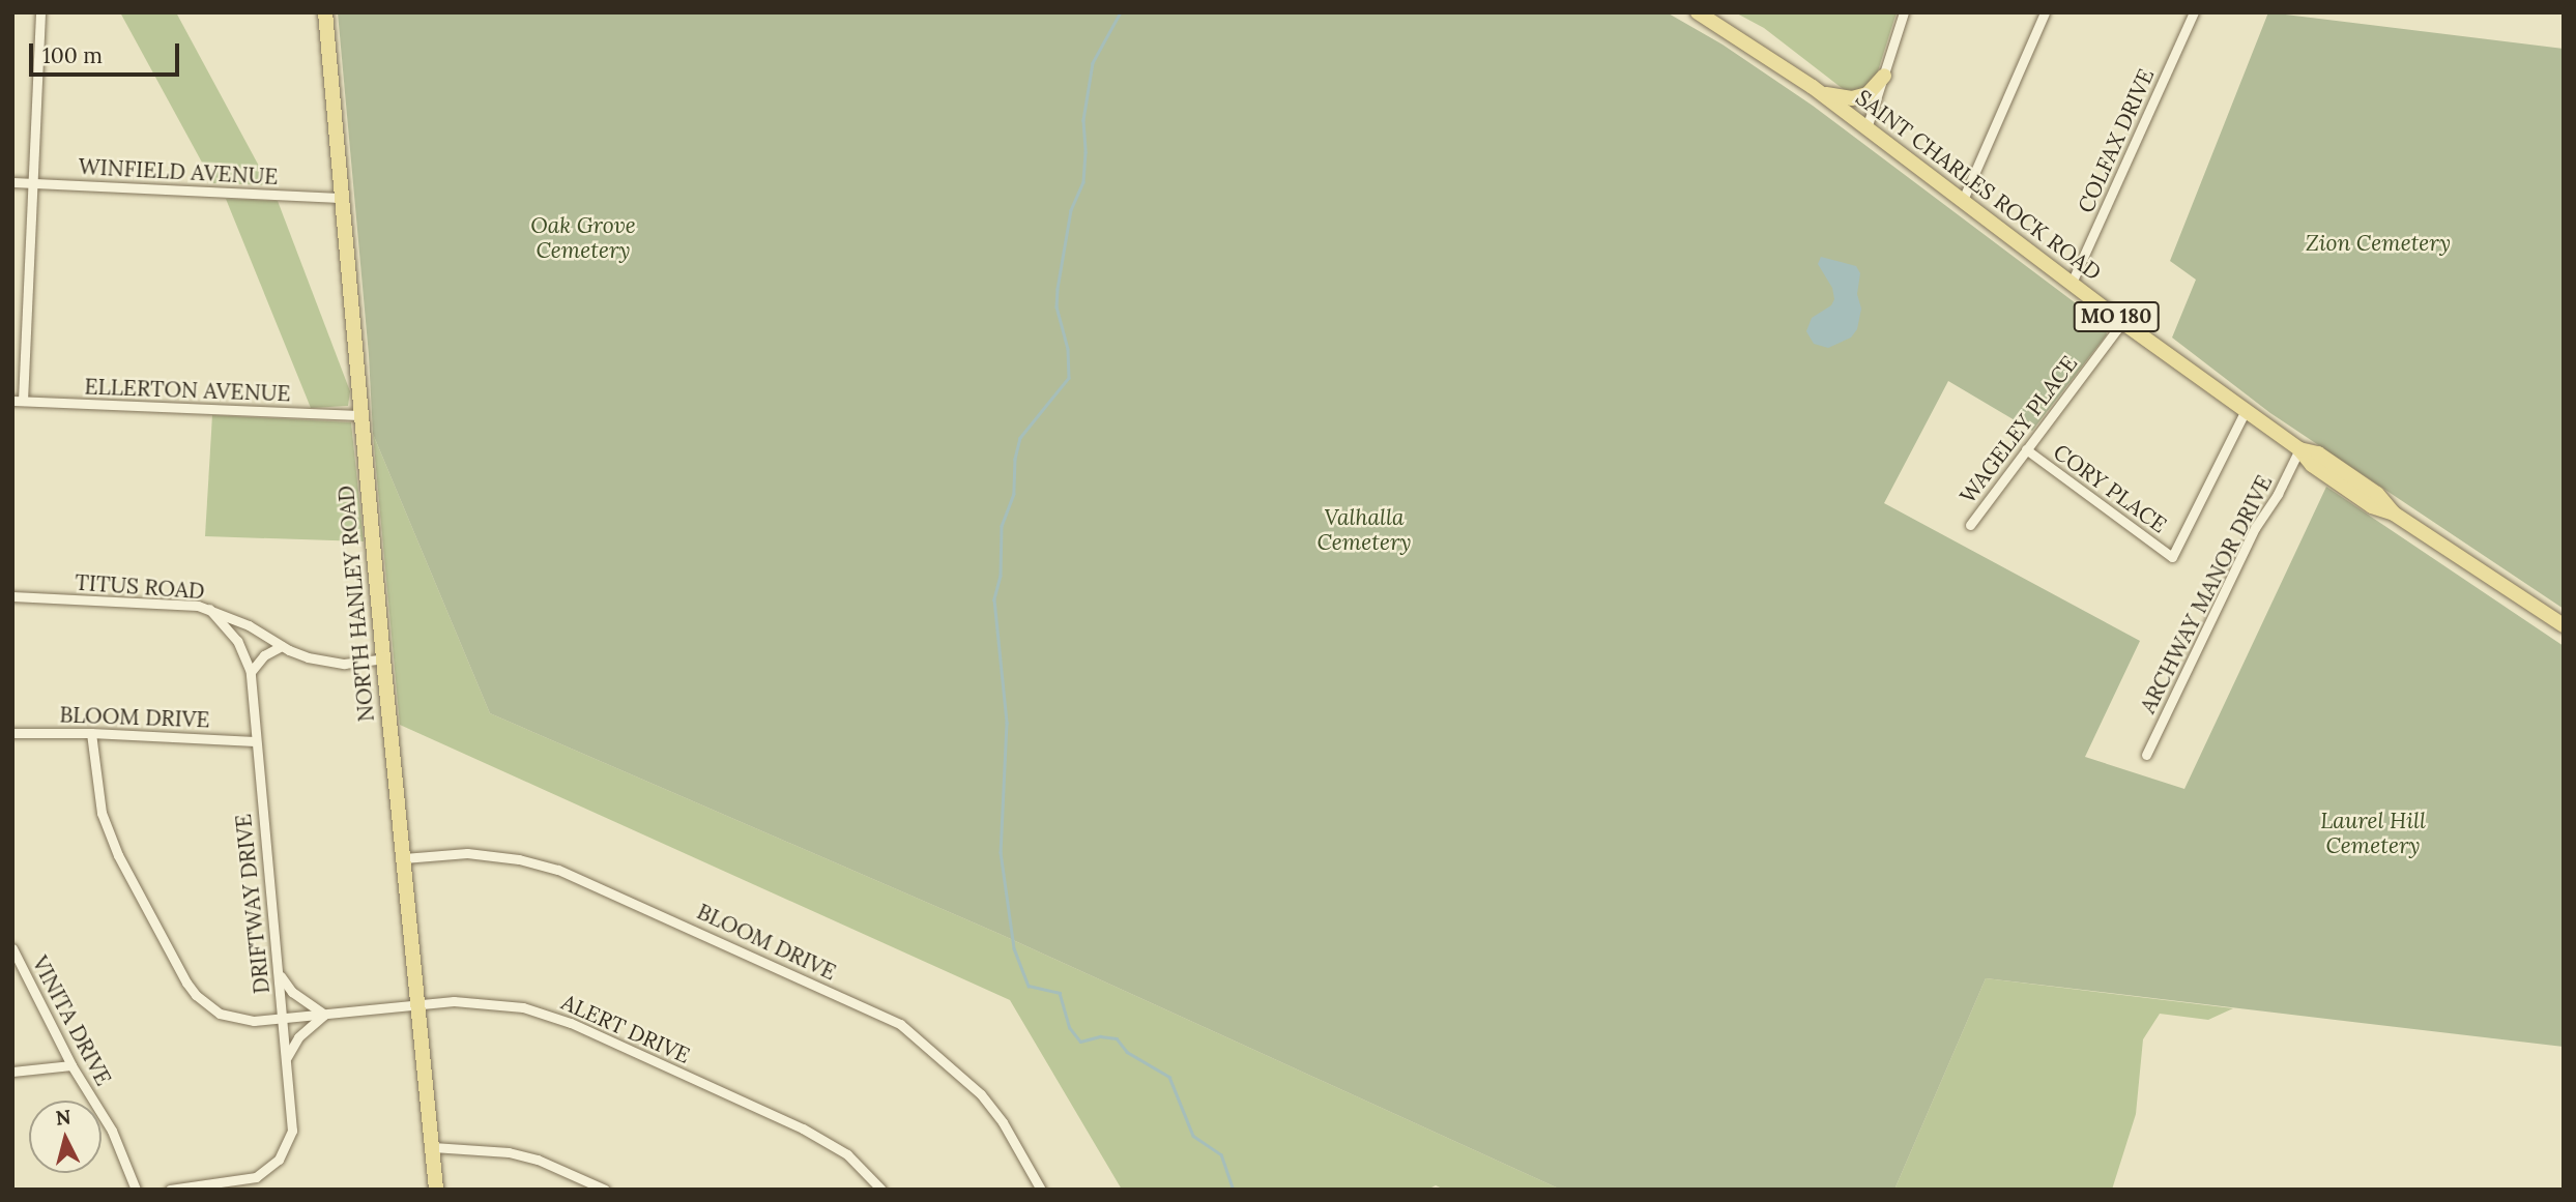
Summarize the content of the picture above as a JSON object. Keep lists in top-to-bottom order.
{
  "streets": {
    "main road": ["SAINT CHARLES ROCK ROAD", "MO 180", "NORTH HANLEY ROAD"],
    "street": [
      "COLFAX DRIVE",
      "WINFIELD AVENUE",
      "ELLERTON AVENUE",
      "WAGELEY PLACE",
      "CORY PLACE",
      "TITUS ROAD",
      "ARCHWAY MANOR DRIVE",
      "BLOOM DRIVE",
      "DRIFTWAY DRIVE",
      "VINITA DRIVE",
      "ALERT DRIVE"
    ]
  },
  "crossings": [
    ["COLFAX DRIVE", "SAINT CHARLES ROCK ROAD"],
    ["WINFIELD AVENUE", "NORTH HANLEY ROAD"],
    ["SAINT CHARLES ROCK ROAD", "WAGELEY PLACE"],
    ["SAINT CHARLES ROCK ROAD", "CORY PLACE"],
    ["SAINT CHARLES ROCK ROAD", "ARCHWAY MANOR DRIVE"],
    ["ELLERTON AVENUE", "NORTH HANLEY ROAD"],
    ["WAGELEY PLACE", "CORY PLACE"],
    ["TITUS ROAD", "NORTH HANLEY ROAD"],
    ["TITUS ROAD", "DRIFTWAY DRIVE"],
    ["NORTH HANLEY ROAD", "BLOOM DRIVE"],
    ["NORTH HANLEY ROAD", "ALERT DRIVE"],
    ["BLOOM DRIVE", "DRIFTWAY DRIVE"],
    ["BLOOM DRIVE", "ALERT DRIVE"],
    ["DRIFTWAY DRIVE", "ALERT DRIVE"]
  ],
  "parks": [
    "Oak Grove Cemetery",
    "Zion Cemetery",
    "Valhalla Cemetery",
    "Laurel Hill Cemetery"
  ],
  "scale_bar": "100 m",
  "north": "top"
}
